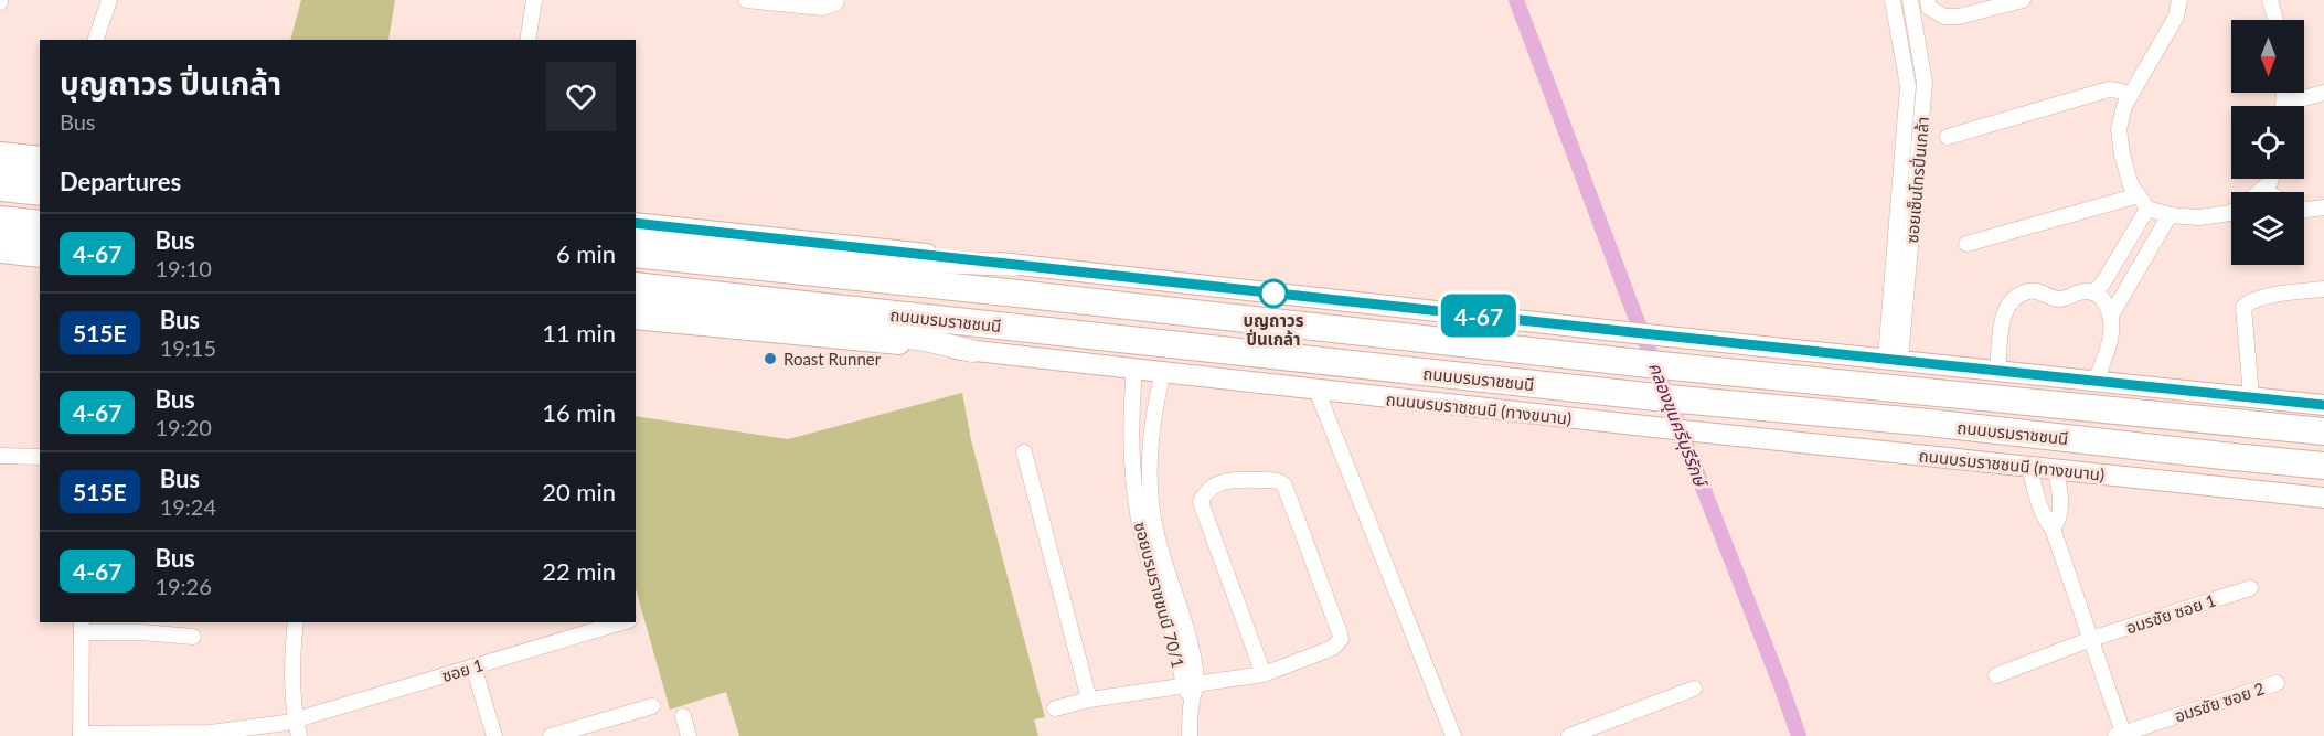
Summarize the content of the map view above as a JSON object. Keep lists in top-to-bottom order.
{
  "streets": {
    "highway": ["ถนนบรมราชชนนี"],
    "main road": ["ถนนบรมราชชนนี (ทางขนาน)"],
    "street": [
      "ซอยเซ็นโทรปิ่นเกล้า",
      "ซอยบรมราชชนนี 70/1",
      "อมรชัย ซอย 1",
      "ซอย 1",
      "อมรชัย ซอย 2"
    ]
  },
  "crossings": [
    ["ถนนบรมราชชนนี (ทางขนาน)", "ซอยบรมราชชนนี 70/1"]
  ],
  "water": ["คลองขุนศรีบุรีรักษ์"],
  "places": ["บุญถาวร ปิ่นเกล้า", "Roast Runner"],
  "lines": ["bus line 4-67"],
  "north": "bottom",
  "page": {
    "on_map": "4-67",
    "heading": [
      ["บุญถาวร ปิ่นเกล้า", "Bus"],
      "Departures"
    ],
    "list": [
      {
        "mark": "4-67",
        "name": "Bus",
        "note": "19:10",
        "value": "6 min"
      },
      {
        "mark": "515E",
        "name": "Bus",
        "note": "19:15",
        "value": "11 min"
      },
      {
        "mark": "4-67",
        "name": "Bus",
        "note": "19:20",
        "value": "16 min"
      },
      {
        "mark": "515E",
        "name": "Bus",
        "note": "19:24",
        "value": "20 min"
      },
      {
        "mark": "4-67",
        "name": "Bus",
        "note": "19:26",
        "value": "22 min"
      }
    ]
  }
}
